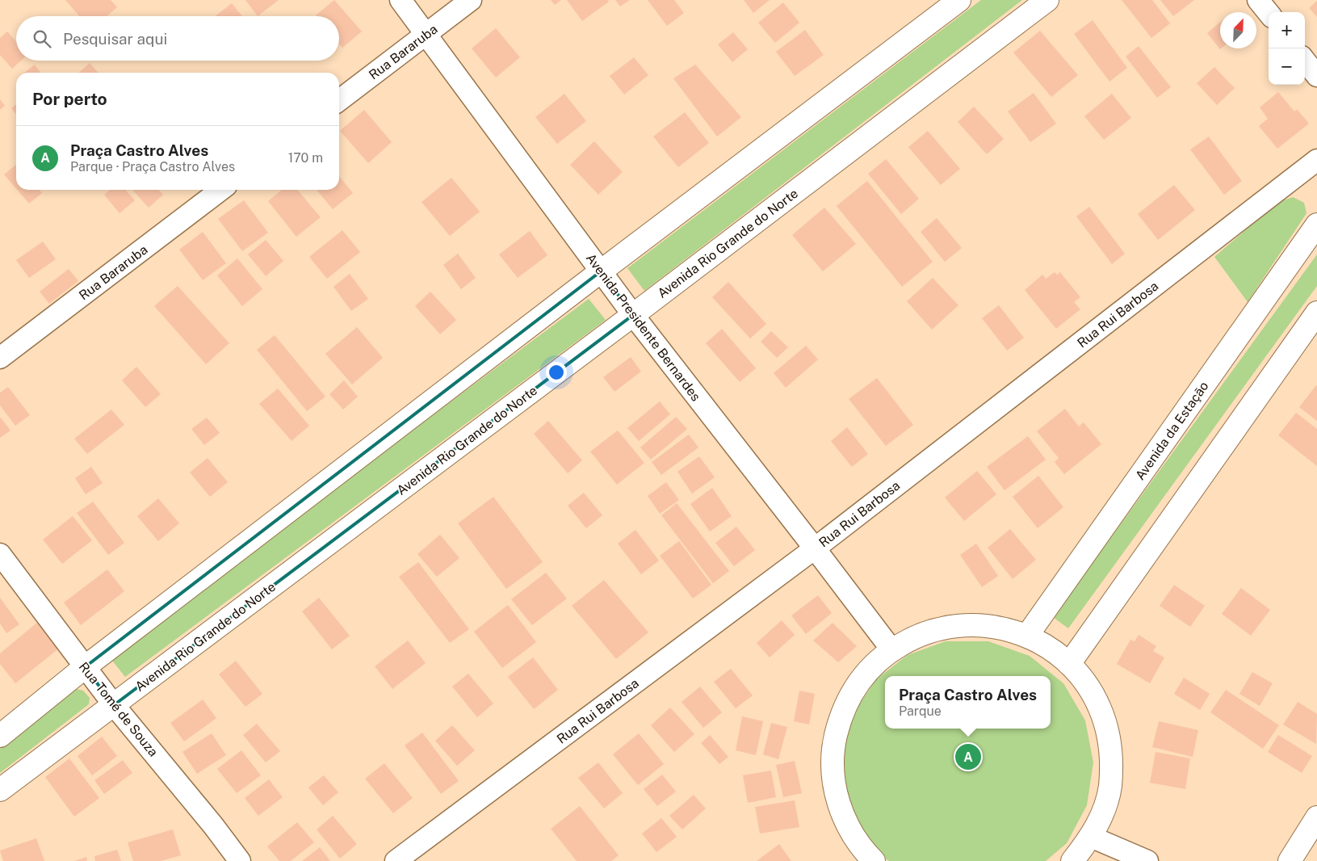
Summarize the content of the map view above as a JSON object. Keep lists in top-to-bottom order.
{
  "streets": {
    "street": [
      "Rua Bararuba",
      "Avenida Rio Grande do Norte",
      "Rua Rui Barbosa",
      "Avenida Presidente Bernardes",
      "Avenida da Estação",
      "Rua Tomé de Souza"
    ]
  },
  "crossings": [
    ["Rua Bararuba", "Avenida Presidente Bernardes"],
    ["Avenida Rio Grande do Norte", "Avenida Presidente Bernardes"],
    ["Avenida Rio Grande do Norte", "Rua Tomé de Souza"],
    ["Rua Rui Barbosa", "Avenida Presidente Bernardes"]
  ],
  "north": "top right",
  "page": {
    "map_buttons": ["+", "−"],
    "search": "Pesquisar aqui",
    "heading": "Por perto",
    "list": [
      {
        "mark": "A",
        "name": "Praça Castro Alves",
        "note": "Parque · Praça Castro Alves",
        "value": "170 m"
      }
    ],
    "popup": ["Praça Castro Alves", "Parque"],
    "pins": "A"
  }
}
